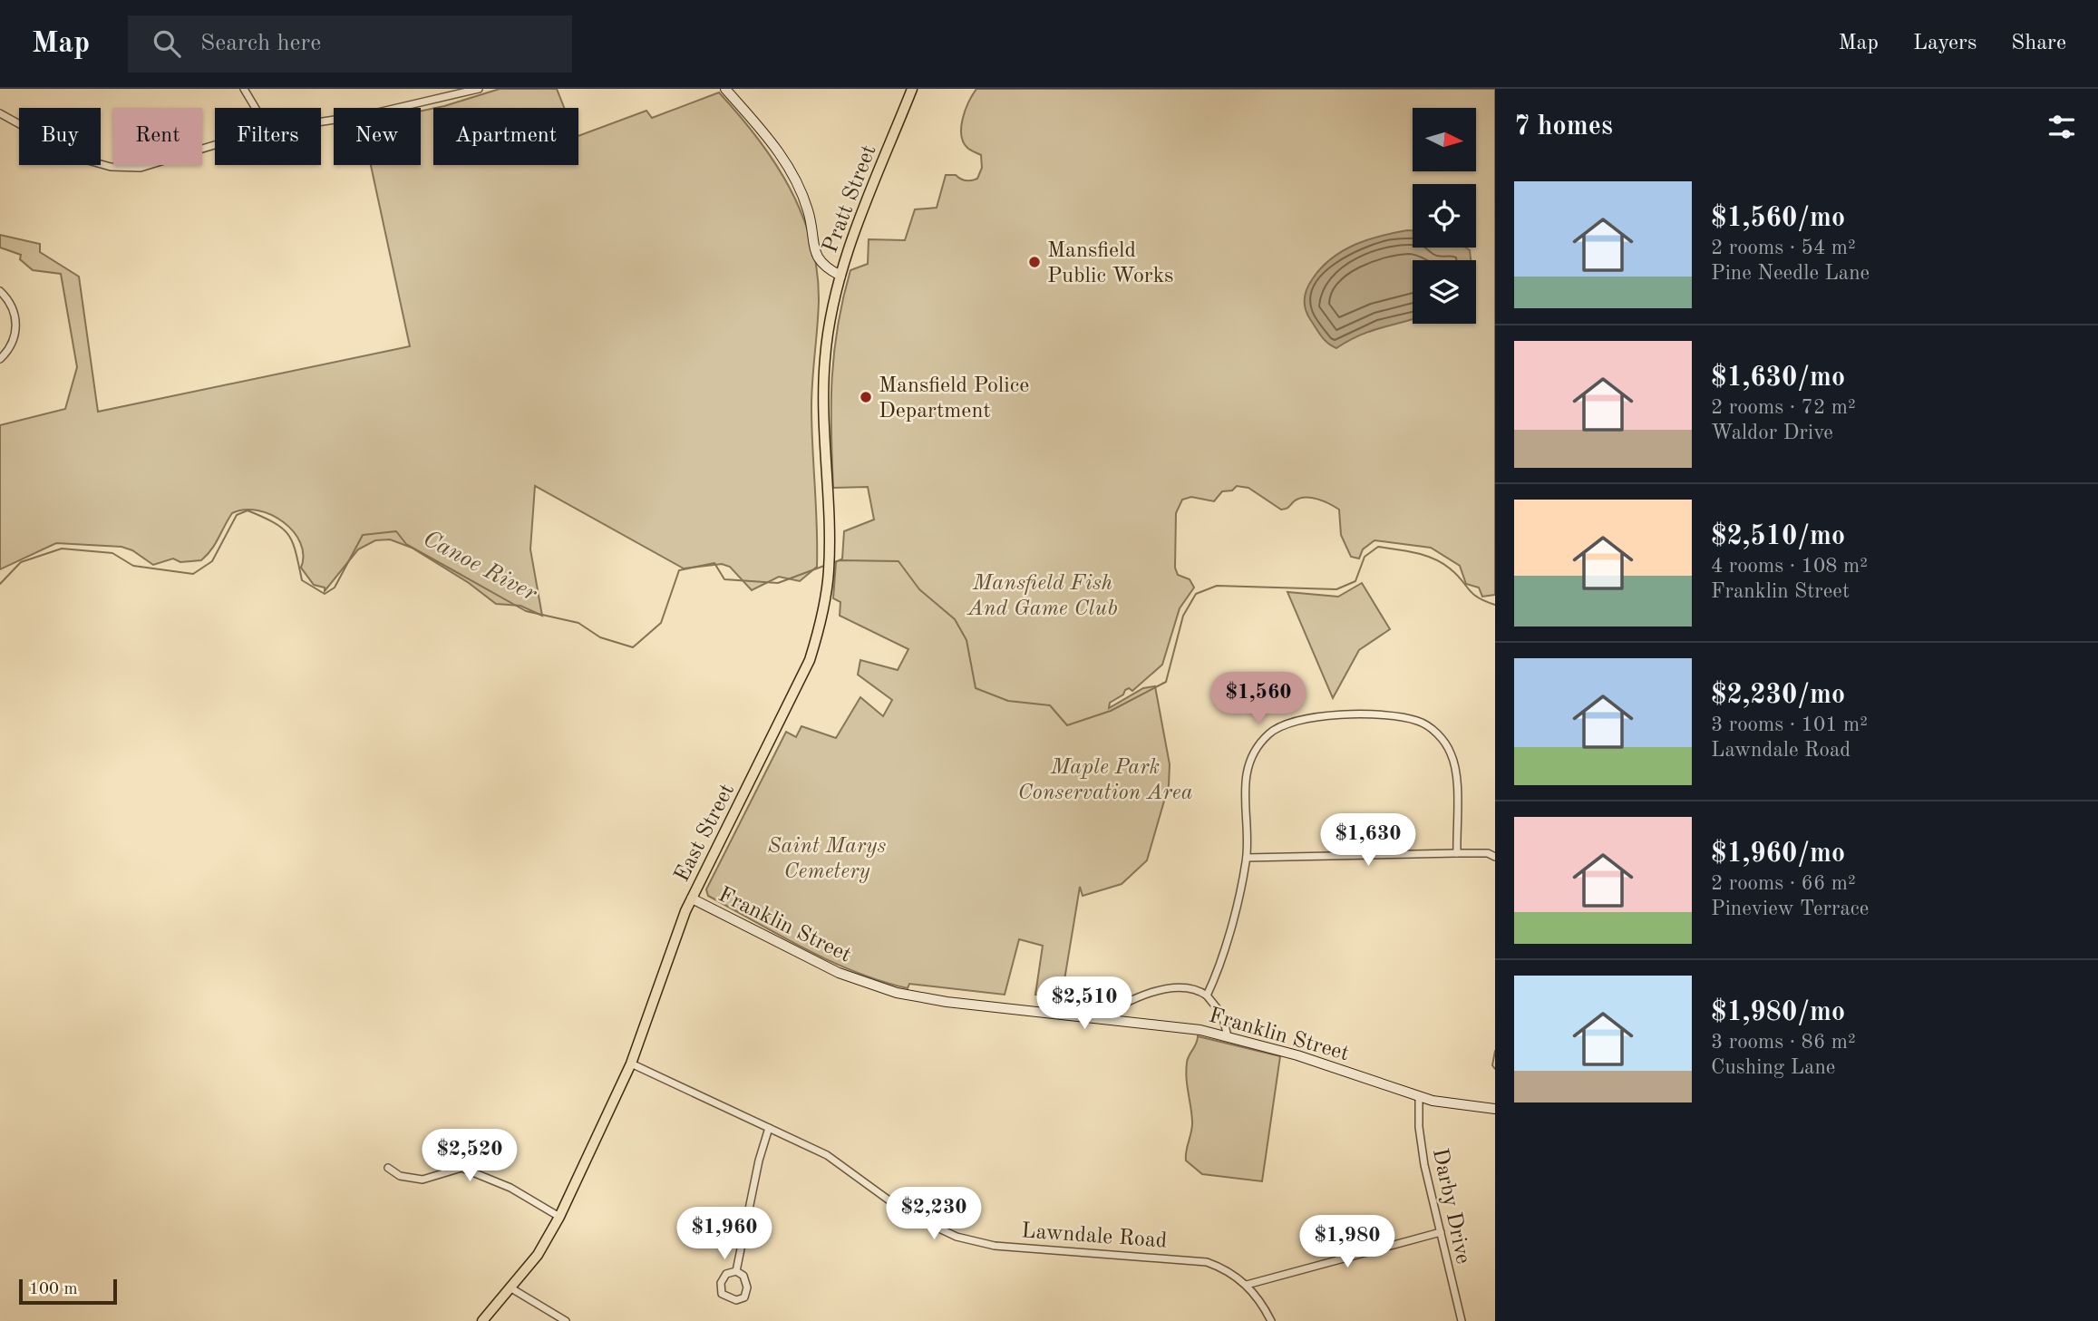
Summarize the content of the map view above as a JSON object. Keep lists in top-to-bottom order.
{
  "streets": {
    "main road": ["Pratt Street", "East Street"],
    "street": ["Franklin Street", "Darby Drive", "Lawndale Road"]
  },
  "crossings": [
    ["Pratt Street", "East Street"],
    ["East Street", "Franklin Street"],
    ["East Street", "Lawndale Road"],
    ["Franklin Street", "Darby Drive"]
  ],
  "water": ["Canoe River"],
  "parks": ["Mansfield Fish And Game Club", "Maple Park Conservation Area", "Saint Marys Cemetery"],
  "places": ["Mansfield Public Works", "Mansfield Police Department"],
  "scale_bar": "100 m",
  "north": "right",
  "page": {
    "header": "Map",
    "search": "Search here",
    "nav": ["Map", "Layers", "Share"],
    "heading": "7 homes",
    "chip": [
      "Buy",
      "Rent",
      "Filters",
      "New",
      "Apartment"
    ],
    "list": [
      {
        "name": "$1,560/mo",
        "note": "2 rooms · 54 m² · Pine Needle Lane"
      },
      {
        "name": "$1,630/mo",
        "note": "2 rooms · 72 m² · Waldor Drive"
      },
      {
        "name": "$2,510/mo",
        "note": "4 rooms · 108 m² · Franklin Street"
      },
      {
        "name": "$2,230/mo",
        "note": "3 rooms · 101 m² · Lawndale Road"
      },
      {
        "name": "$1,960/mo",
        "note": "2 rooms · 66 m² · Pineview Terrace"
      },
      {
        "name": "$1,980/mo",
        "note": "3 rooms · 86 m² · Cushing Lane"
      }
    ],
    "price": [
      "$1,560",
      "$1,630",
      "$2,510",
      "$2,520",
      "$2,230",
      "$1,960",
      "$1,980"
    ],
    "scale": "100 m"
  }
}
